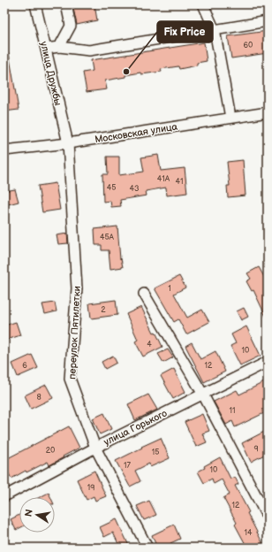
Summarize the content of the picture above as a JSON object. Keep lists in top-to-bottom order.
{
  "streets": {
    "street": [
      "улица Дружбы",
      "Московская улица",
      "переулок Пятилетки",
      "улица Горького"
    ]
  },
  "crossings": [
    ["улица Дружбы", "Московская улица"],
    ["улица Дружбы", "переулок Пятилетки"],
    ["Московская улица", "переулок Пятилетки"],
    ["переулок Пятилетки", "улица Горького"]
  ],
  "places": ["Fix Price"],
  "house_numbers": [
    "60",
    "41А",
    "41",
    "45",
    "43",
    "45А",
    "1",
    "2",
    "4",
    "10",
    "6",
    "12",
    "8",
    "11",
    "9",
    "20",
    "15",
    "17",
    "10",
    "19",
    "12",
    "14"
  ],
  "north": "left"
}
